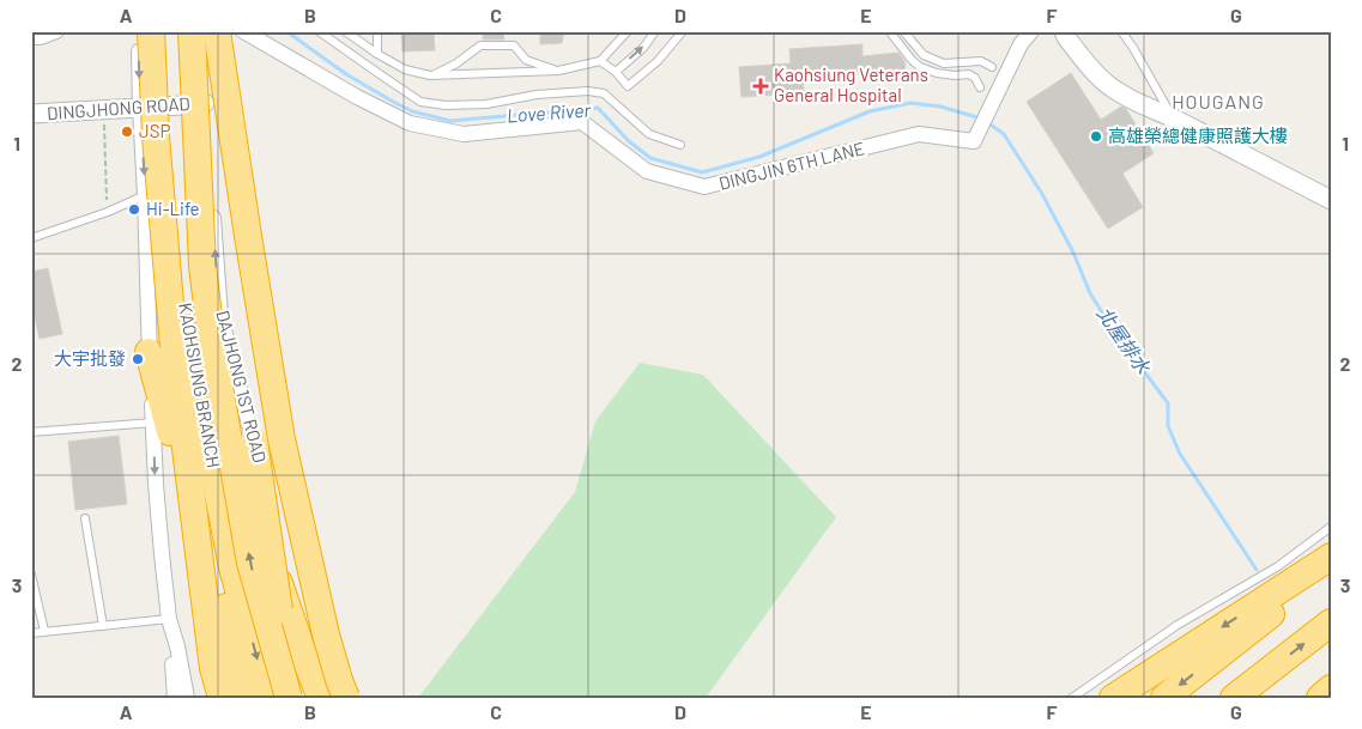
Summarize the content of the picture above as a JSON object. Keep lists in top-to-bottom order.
{
  "streets": {
    "highway": ["KAOHSIUNG BRANCH"],
    "street": ["DINGJHONG ROAD", "DINGJIN 6TH LANE", "DAJHONG 1ST ROAD"]
  },
  "crossings": [
    ["DINGJHONG ROAD", "DAJHONG 1ST ROAD"],
    ["KAOHSIUNG BRANCH", "DAJHONG 1ST ROAD"]
  ],
  "districts": ["HOUGANG"],
  "water": ["Love River", "北屋排水"],
  "places": {
    "health": ["Kaohsiung Veterans General Hospital"],
    "other": [
      "JSP",
      "高雄榮總健康照護大樓",
      "Hi-Life",
      "大宇批發"
    ]
  },
  "grid": {
    "columns": [
      "A",
      "B",
      "C",
      "D",
      "E",
      "F",
      "G"
    ],
    "rows": ["1", "2", "3"]
  }
}
